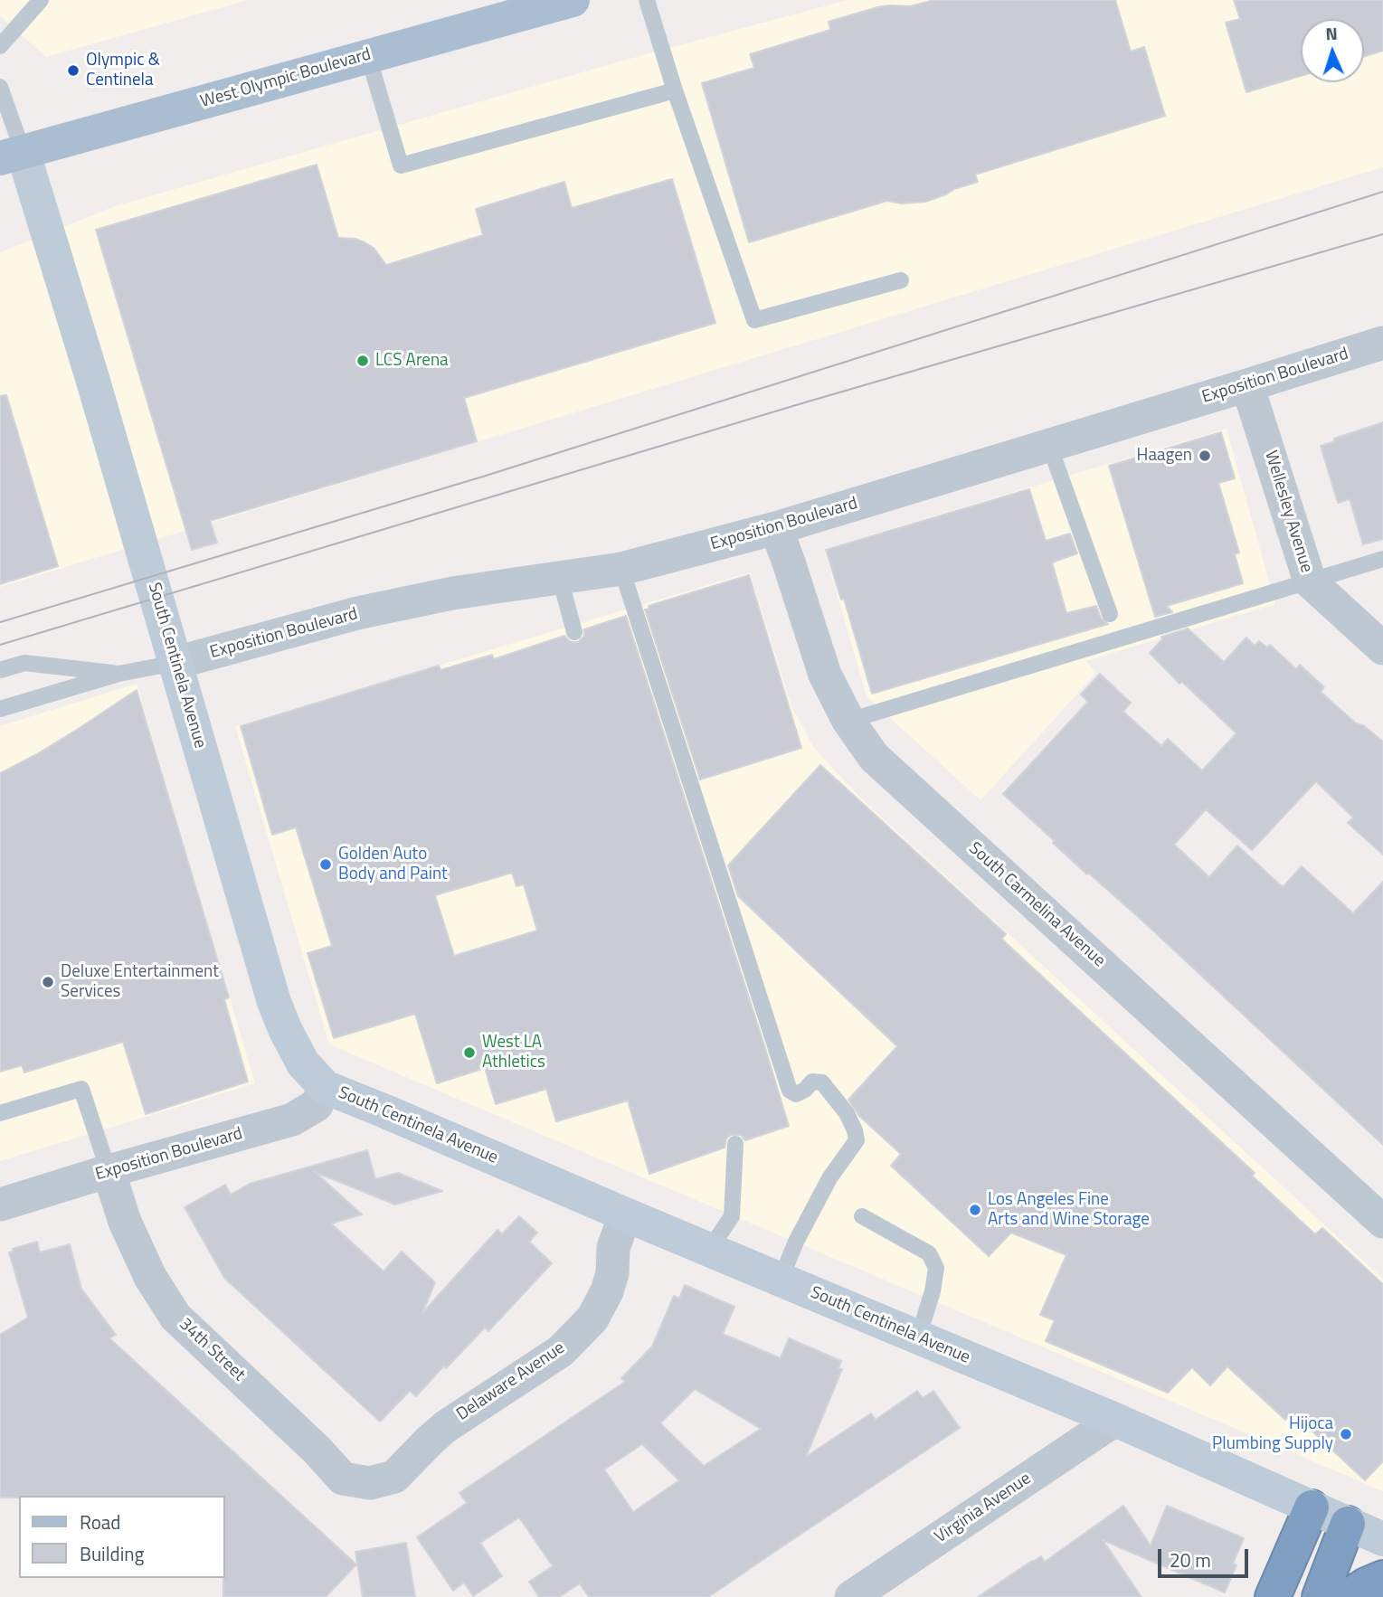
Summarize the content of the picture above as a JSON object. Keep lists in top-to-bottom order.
{
  "streets": {
    "main road": ["West Olympic Boulevard"],
    "street": [
      "Exposition Boulevard",
      "Wellesley Avenue",
      "South Centinela Avenue",
      "South Carmelina Avenue",
      "34th Street",
      "Delaware Avenue",
      "Virginia Avenue"
    ]
  },
  "crossings": [
    ["West Olympic Boulevard", "South Centinela Avenue"],
    ["Exposition Boulevard", "Wellesley Avenue"],
    ["Exposition Boulevard", "South Centinela Avenue"],
    ["Exposition Boulevard", "South Carmelina Avenue"],
    ["Exposition Boulevard", "34th Street"],
    ["South Centinela Avenue", "Delaware Avenue"],
    ["South Centinela Avenue", "Virginia Avenue"],
    ["34th Street", "Delaware Avenue"]
  ],
  "places": [
    "Olympic & Centinela",
    "LCS Arena",
    "Haagen",
    "Golden Auto Body and Paint",
    "Deluxe Entertainment Services",
    "West LA Athletics",
    "Los Angeles Fine Arts and Wine Storage",
    "Hijoca Plumbing Supply"
  ],
  "legend": ["Road", "Building"],
  "scale_bar": "20 m",
  "north": "top"
}
